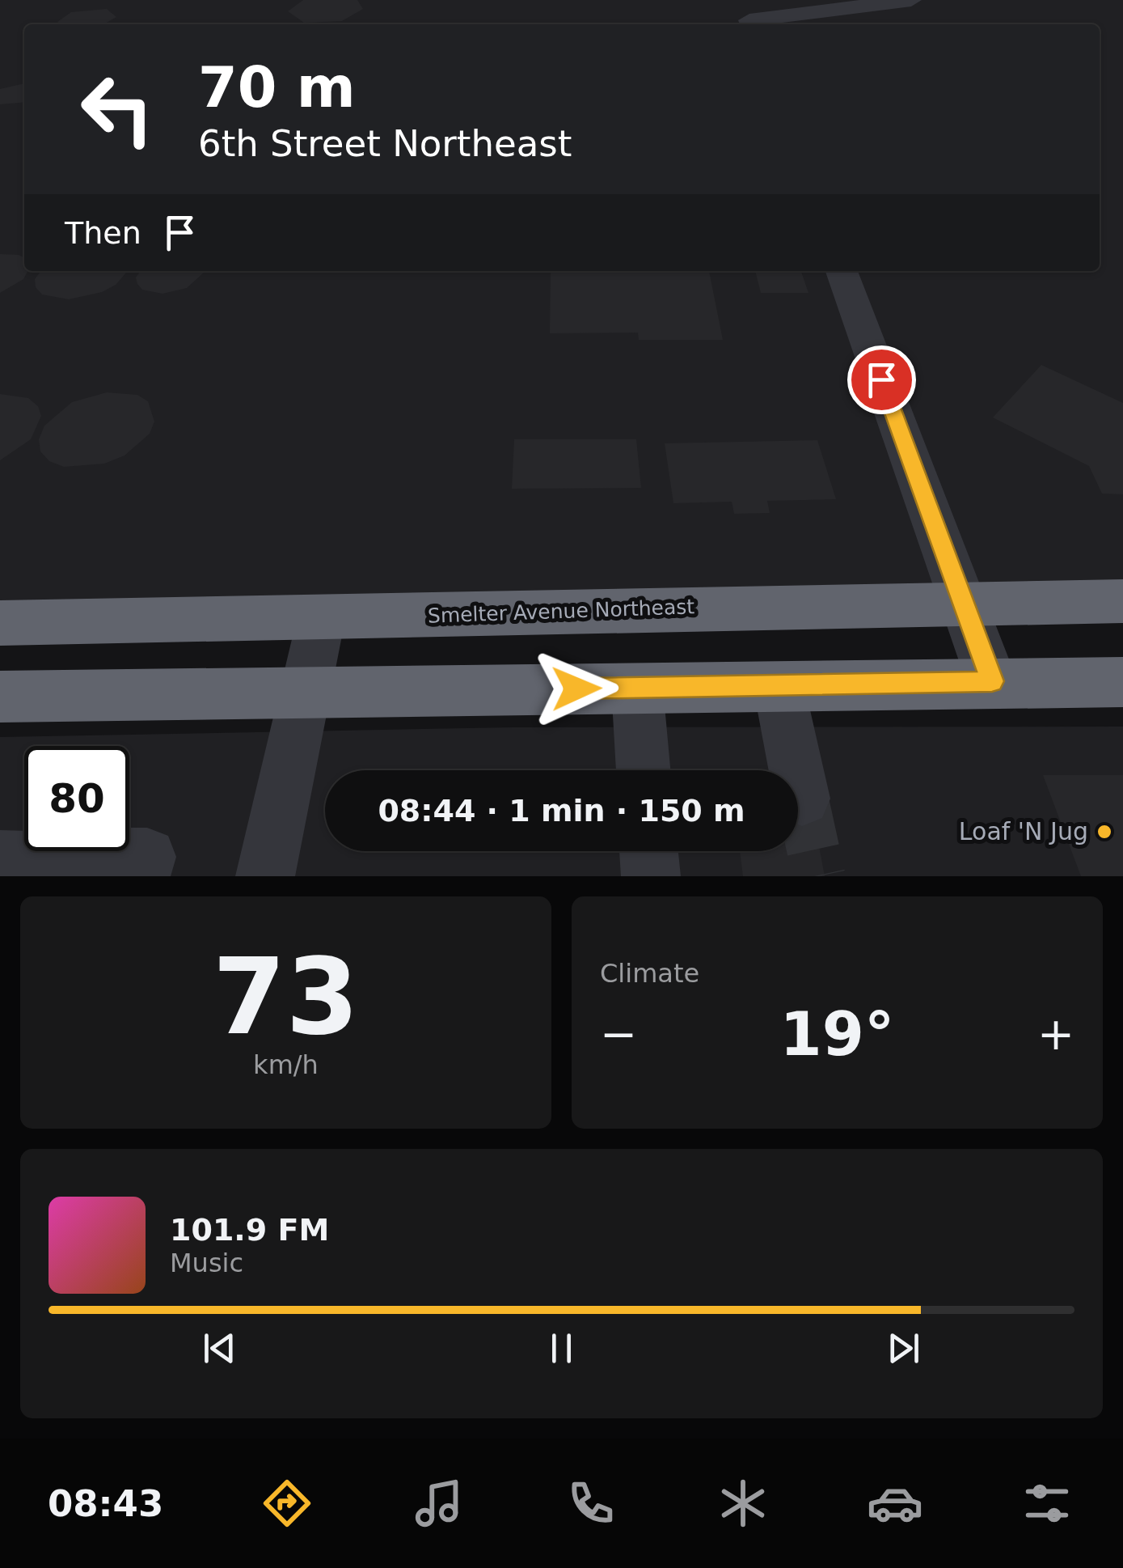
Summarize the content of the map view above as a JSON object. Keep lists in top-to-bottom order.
{
  "streets": {
    "highway": ["Smelter Avenue Northeast"]
  },
  "places": ["Loaf 'N Jug"],
  "page": {
    "turn": ["70 m", "6th Street Northeast"],
    "then": "Then",
    "limit": "80",
    "trip": "08:44 · 1 min · 150 m",
    "tile": [
      ["73", "km/h"],
      "Climate"
    ],
    "heat": ["−", "19°", "+"],
    "song": ["101.9 FM", "Music"],
    "tabs": "08:43"
  }
}
